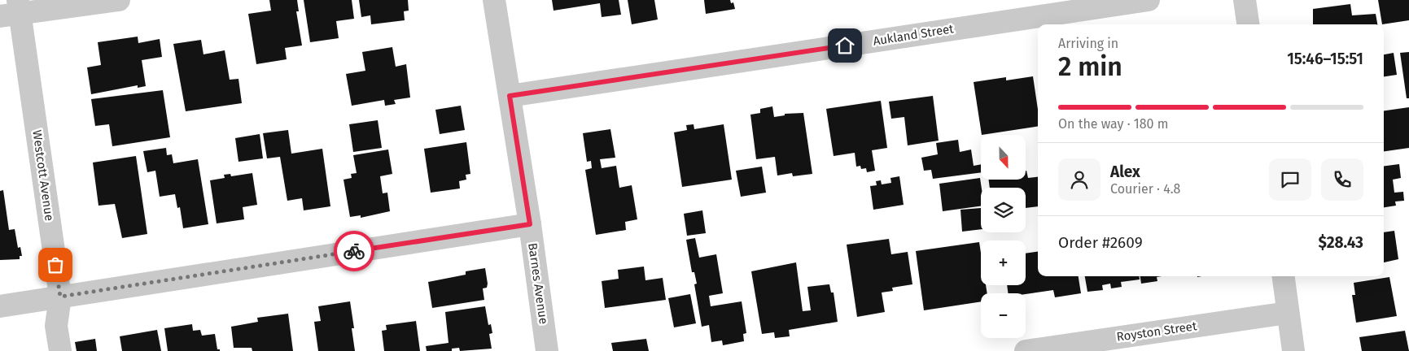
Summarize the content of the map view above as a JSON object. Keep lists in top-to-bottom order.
{
  "streets": {
    "street": [
      "Aukland Street",
      "Westcott Avenue",
      "Barnes Avenue",
      "Royston Street"
    ]
  },
  "crossings": [
    ["Aukland Street", "Barnes Avenue"]
  ],
  "north": "bottom",
  "page": {
    "heading": ["2 min", "Arriving in", "15:46–15:51"],
    "panel": [
      "Alex",
      "Courier · 4.8",
      "Order #2609",
      "$28.43"
    ],
    "bar": "On the way · 180 m",
    "map_buttons": ["+", "−"]
  }
}
